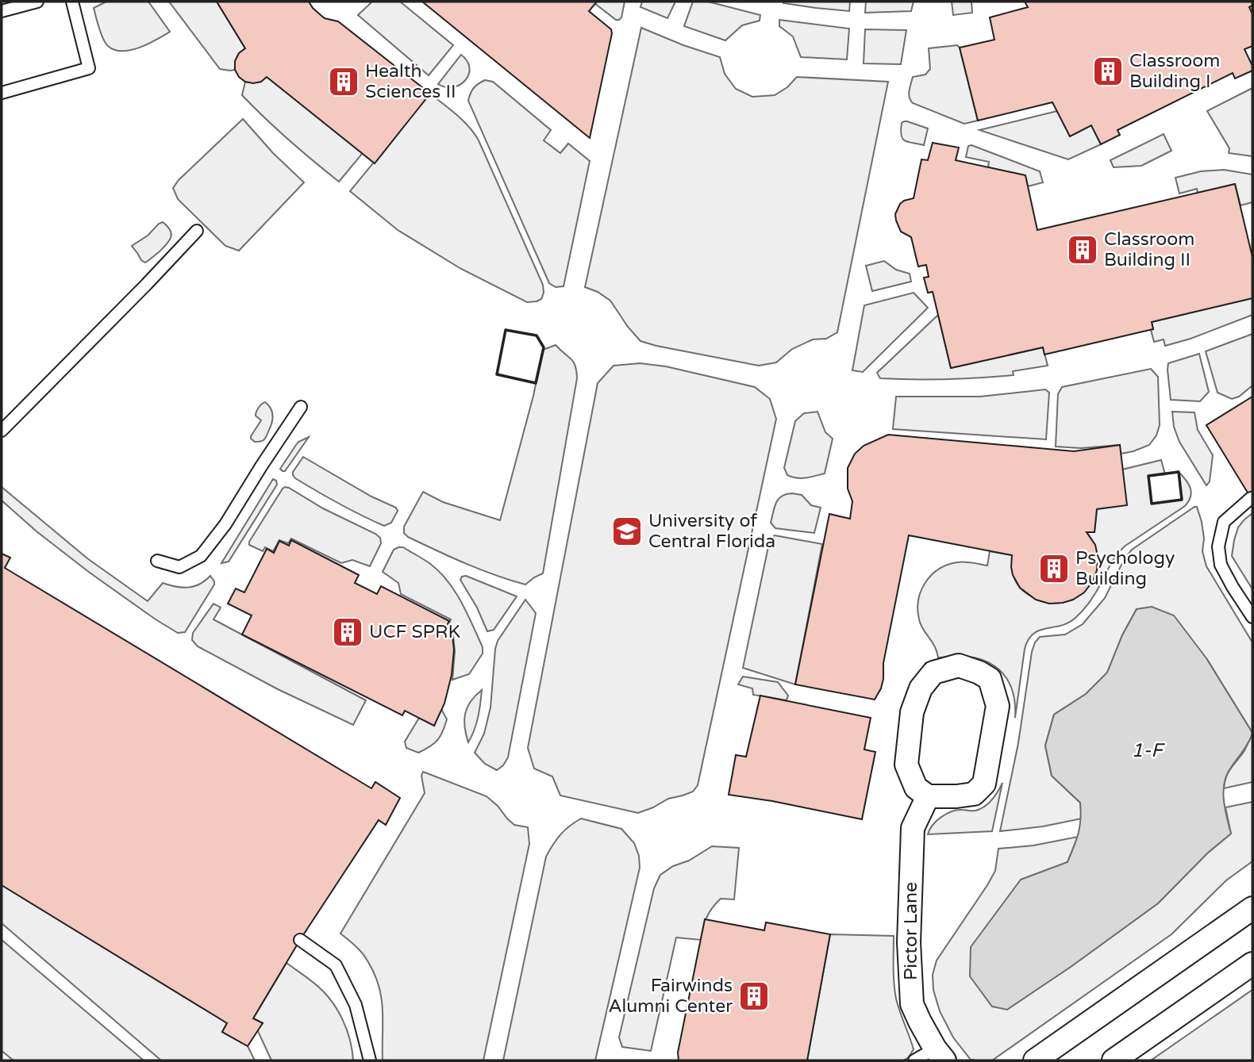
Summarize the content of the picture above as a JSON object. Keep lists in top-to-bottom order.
{
  "streets": {
    "street": ["Pictor Lane"]
  },
  "water": ["1-F"],
  "places": {
    "building": [
      "Classroom Building I",
      "Health Sciences II",
      "Classroom Building II",
      "Psychology Building",
      "UCF SPRK",
      "Fairwinds Alumni Center"
    ],
    "school or university": ["University of Central Florida"]
  }
}
